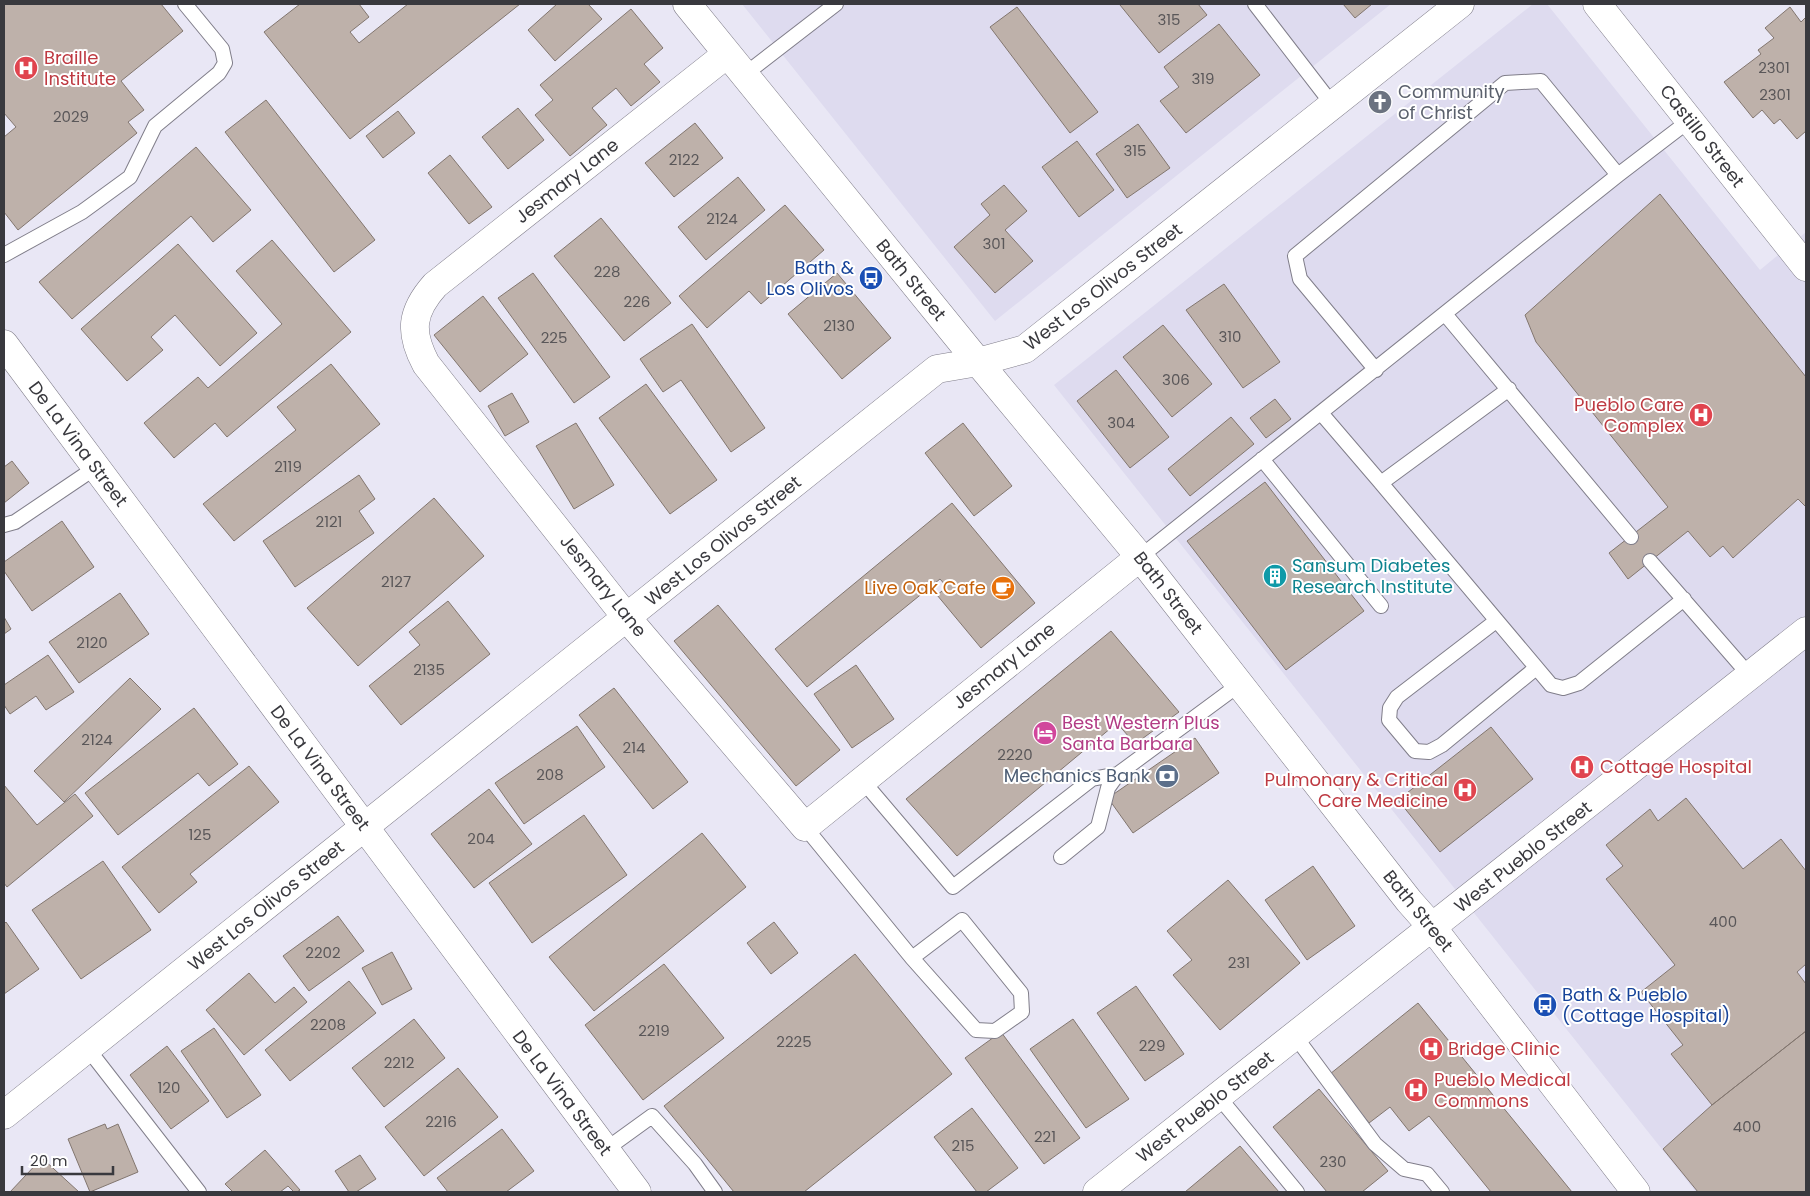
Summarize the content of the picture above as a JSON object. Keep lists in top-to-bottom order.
{
  "streets": {
    "street": [
      "Castillo Street",
      "Jesmary Lane",
      "Bath Street",
      "West Los Olivos Street",
      "De La Vina Street",
      "West Pueblo Street"
    ]
  },
  "crossings": [
    ["Jesmary Lane", "Bath Street"],
    ["Jesmary Lane", "West Los Olivos Street"],
    ["Bath Street", "West Los Olivos Street"],
    ["Bath Street", "West Pueblo Street"],
    ["West Los Olivos Street", "De La Vina Street"]
  ],
  "places": {
    "hospital": [
      "Braille Institute",
      "Pueblo Care Complex",
      "Cottage Hospital",
      "Pulmonary & Critical Care Medicine",
      "Bridge Clinic",
      "Pueblo Medical Commons"
    ],
    "church": ["Community of Christ"],
    "bus stop": ["Bath & Los Olivos", "Bath & Pueblo (Cottage Hospital)"],
    "building": ["Sansum Diabetes Research Institute"],
    "cafe": ["Live Oak Cafe"],
    "hotel": ["Best Western Plus Santa Barbara"],
    "bank": ["Mechanics Bank"]
  },
  "house_numbers": [
    "315",
    "2301",
    "319",
    "2301",
    "2029",
    "315",
    "2122",
    "2124",
    "301",
    "228",
    "226",
    "2130",
    "310",
    "225",
    "306",
    "304",
    "2119",
    "2121",
    "2127",
    "2120",
    "2135",
    "2124",
    "214",
    "2220",
    "208",
    "125",
    "204",
    "400",
    "2202",
    "231",
    "2208",
    "2219",
    "2225",
    "229",
    "2212",
    "120",
    "2216",
    "400",
    "221",
    "215",
    "230"
  ],
  "scale_bar": "20 m"
}
